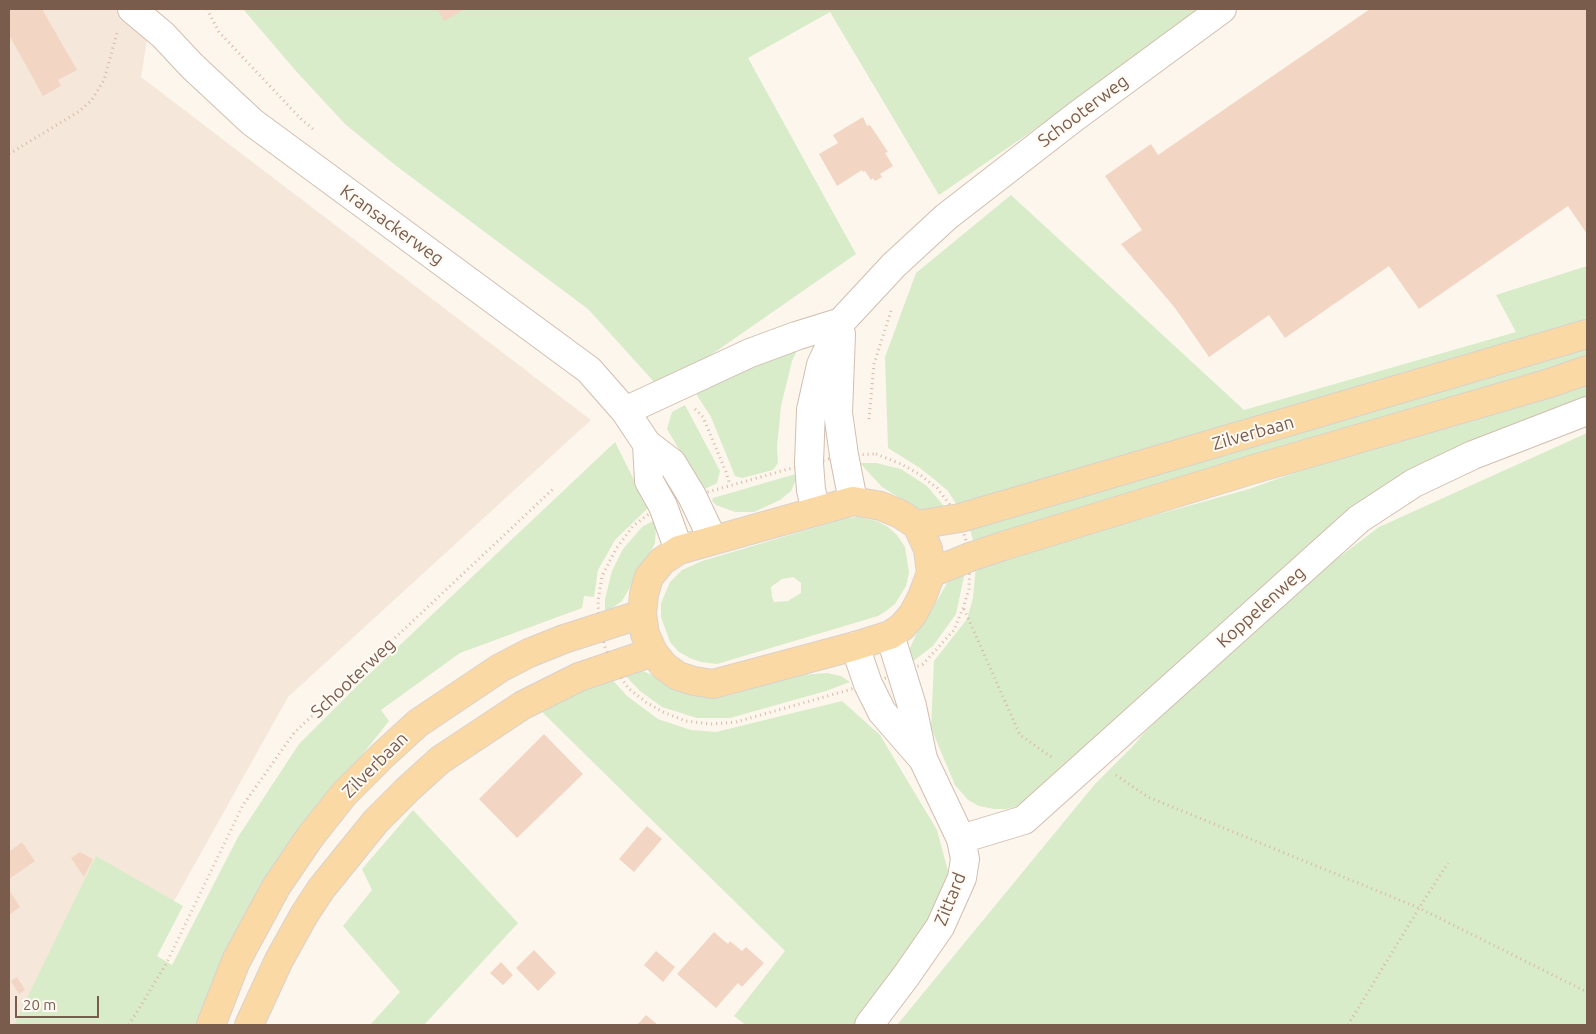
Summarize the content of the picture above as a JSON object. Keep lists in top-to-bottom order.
{
  "streets": {
    "main road": ["Zilverbaan"],
    "street": [
      "Schooterweg",
      "Kransackerweg",
      "Koppelenweg",
      "Zittard"
    ]
  },
  "crossings": [
    ["Koppelenweg", "Zittard"]
  ],
  "scale_bar": "20 m"
}
